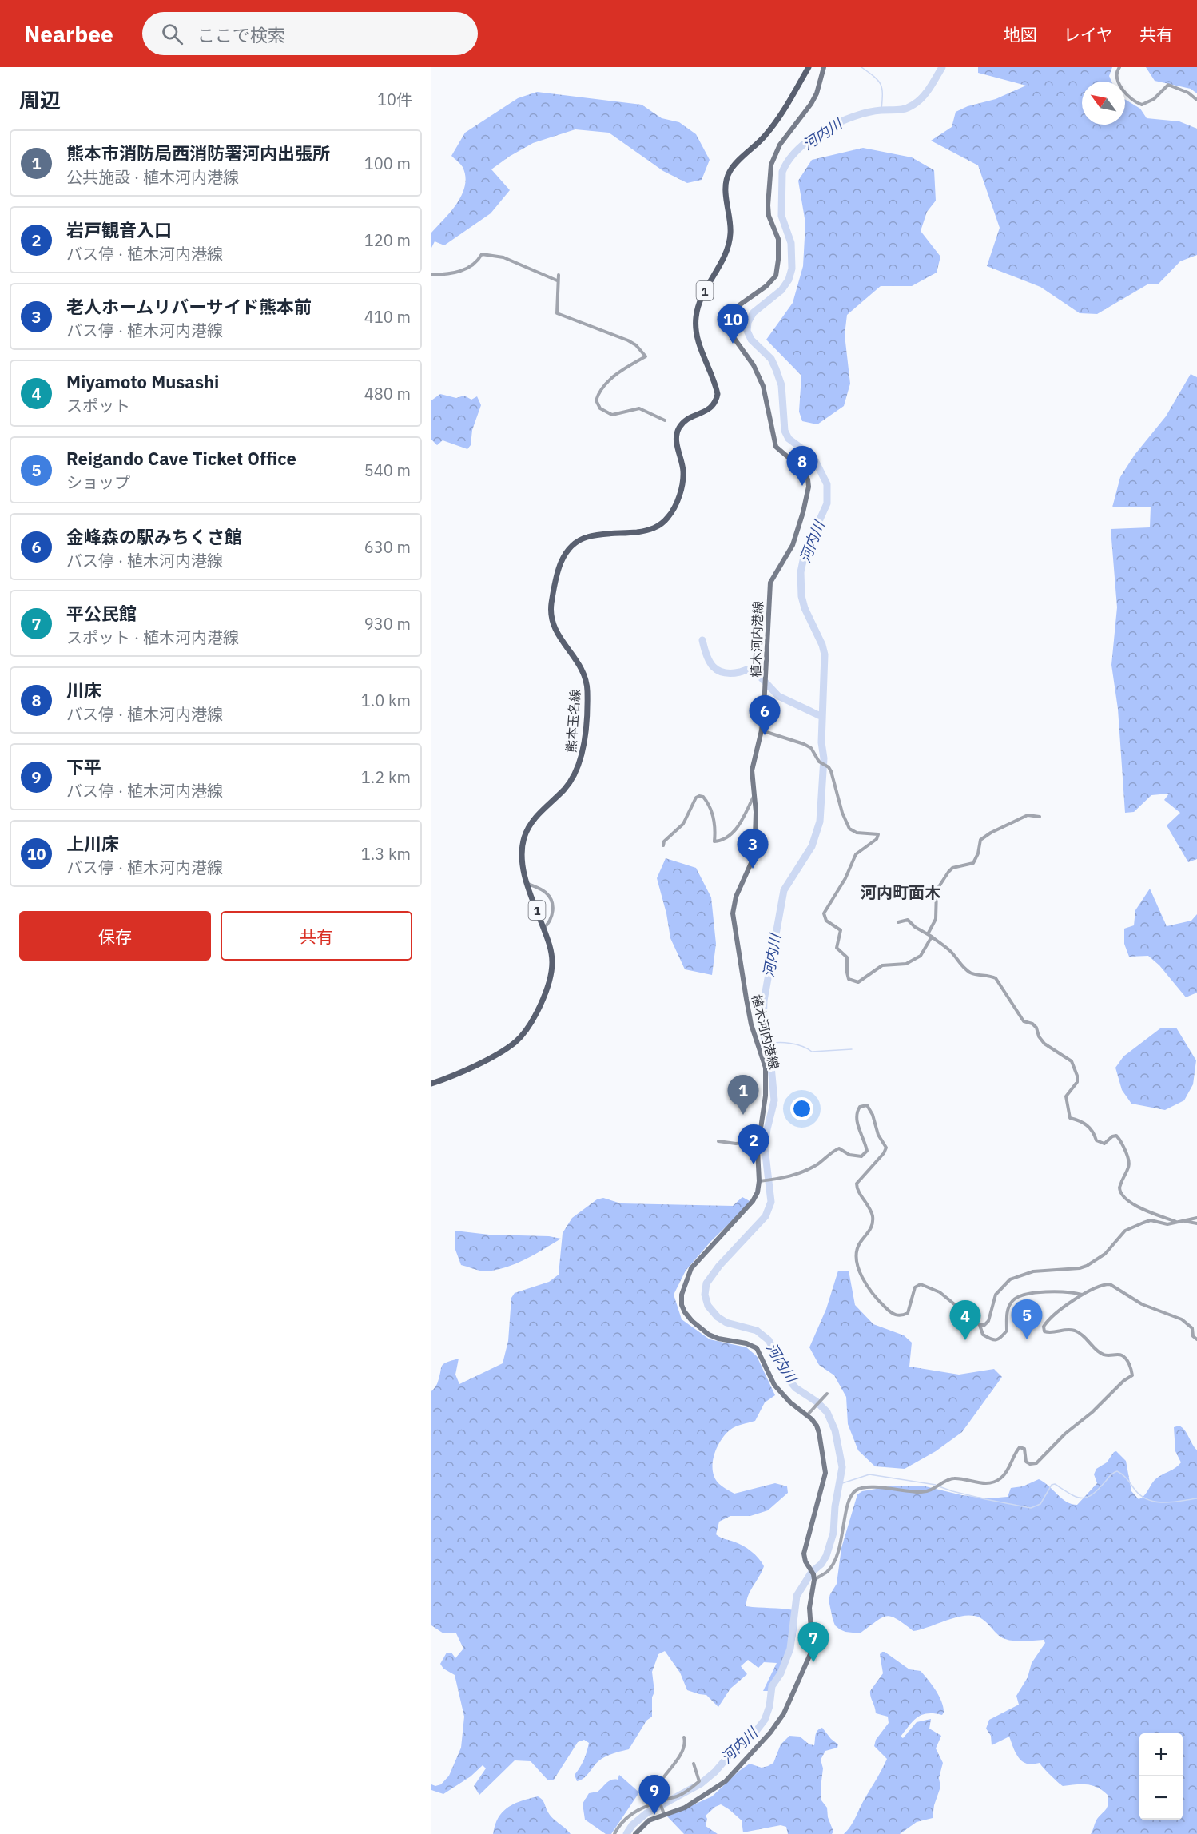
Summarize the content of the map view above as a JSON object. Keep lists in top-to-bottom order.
{
  "streets": {
    "main road": ["1", "植木河内港線", "熊本玉名線"]
  },
  "districts": ["河内町面木"],
  "water": ["河内川"],
  "north": "top left",
  "page": {
    "header": "Nearbee",
    "search": "ここで検索",
    "nav": ["地図", "レイヤ", "共有"],
    "heading": ["周辺", "10件"],
    "list": [
      {
        "mark": "1",
        "name": "熊本市消防局西消防署河内出張所",
        "note": "公共施設 · 植木河内港線",
        "value": "100 m"
      },
      {
        "mark": "2",
        "name": "岩戸観音入口",
        "note": "バス停 · 植木河内港線",
        "value": "120 m"
      },
      {
        "mark": "3",
        "name": "老人ホームリバーサイド熊本前",
        "note": "バス停 · 植木河内港線",
        "value": "410 m"
      },
      {
        "mark": "4",
        "name": "Miyamoto Musashi",
        "note": "スポット",
        "value": "480 m"
      },
      {
        "mark": "5",
        "name": "Reigando Cave Ticket Office",
        "note": "ショップ",
        "value": "540 m"
      },
      {
        "mark": "6",
        "name": "金峰森の駅みちくさ館",
        "note": "バス停 · 植木河内港線",
        "value": "630 m"
      },
      {
        "mark": "7",
        "name": "平公民館",
        "note": "スポット · 植木河内港線",
        "value": "930 m"
      },
      {
        "mark": "8",
        "name": "川床",
        "note": "バス停 · 植木河内港線",
        "value": "1.0 km"
      },
      {
        "mark": "9",
        "name": "下平",
        "note": "バス停 · 植木河内港線",
        "value": "1.2 km"
      },
      {
        "mark": "10",
        "name": "上川床",
        "note": "バス停 · 植木河内港線",
        "value": "1.3 km"
      }
    ],
    "pins": [
      "10",
      "8",
      "6",
      "3",
      "1",
      "2",
      "5",
      "4",
      "7",
      "9"
    ],
    "buttons": ["保存", "共有"],
    "map_buttons": ["+", "−"]
  }
}
